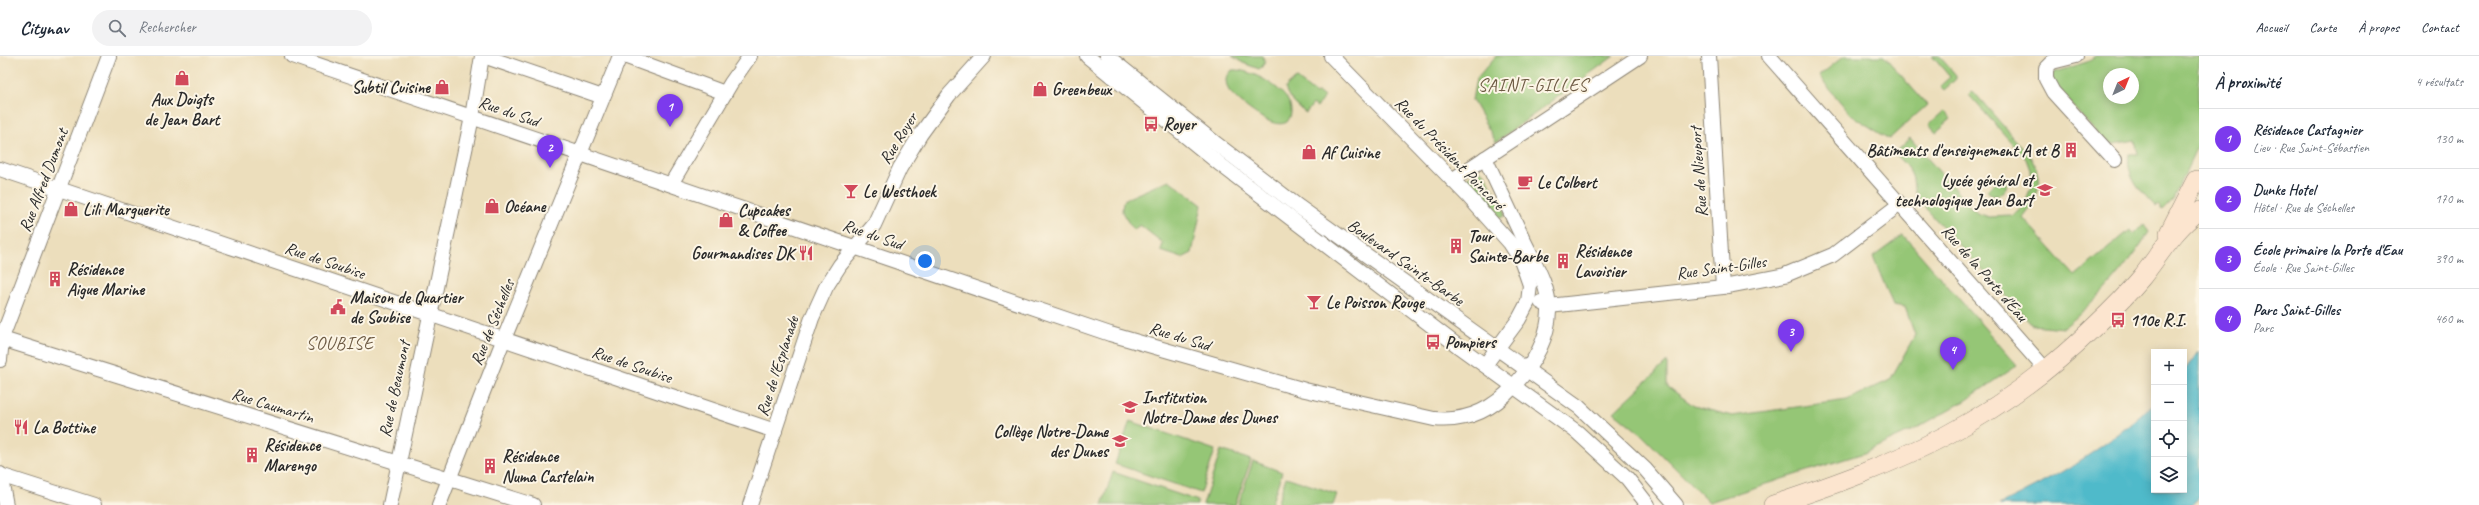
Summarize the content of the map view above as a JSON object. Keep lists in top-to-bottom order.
{
  "streets": {
    "street": [
      "Rue du Sud",
      "Rue Royer",
      "Rue du Président Poincaré",
      "Rue de Nieuport",
      "Rue Alfred Dumont",
      "Rue de Soubise",
      "Boulevard Sainte-Barbe",
      "Rue Saint-Gilles",
      "Rue de la Porte d'Eau",
      "Rue de Séchelles",
      "Rue de l'Esplanade",
      "Rue de Beaumont",
      "Rue Caumartin"
    ]
  },
  "crossings": [
    ["Rue du Sud", "Rue Royer"],
    ["Rue du Sud", "Boulevard Sainte-Barbe"],
    ["Rue du Sud", "Rue Saint-Gilles"],
    ["Rue du Sud", "Rue de Séchelles"],
    ["Rue du Sud", "Rue de l'Esplanade"],
    ["Rue du Sud", "Rue de Beaumont"],
    ["Rue Royer", "Rue de l'Esplanade"],
    ["Rue du Président Poincaré", "Boulevard Sainte-Barbe"],
    ["Rue de Nieuport", "Rue Saint-Gilles"],
    ["Rue Alfred Dumont", "Rue de Soubise"],
    ["Rue Alfred Dumont", "Rue Caumartin"],
    ["Rue de Soubise", "Rue de Séchelles"],
    ["Rue de Soubise", "Rue de l'Esplanade"],
    ["Rue de Soubise", "Rue de Beaumont"],
    ["Rue Saint-Gilles", "Rue de la Porte d'Eau"],
    ["Rue de Séchelles", "Rue Caumartin"],
    ["Rue de Beaumont", "Rue Caumartin"]
  ],
  "districts": ["SAINT-GILLES", "SOUBISE"],
  "places": {
    "shop": [
      "Aux Doigts de Jean Bart",
      "Subtil Cuisine",
      "Greenbeux",
      "Af Cuisine",
      "Océane",
      "Lili Marguerite",
      "Cupcakes & Coffee"
    ],
    "bus stop": ["Royer", "110e R.I.", "Pompiers"],
    "building": [
      "Bâtiments d'enseignement A et B",
      "Tour Sainte-Barbe",
      "Résidence Lavoisier",
      "Résidence Aigue Marine",
      "Résidence Marengo",
      "Résidence Numa Castelain"
    ],
    "cafe": ["Le Colbert"],
    "school or university": ["Lycée général et technologique Jean Bart", "Institution Notre-Dame des Dunes", "Collège Notre-Dame des Dunes"],
    "bar": ["Le Westhoek", "Le Poisson Rouge"],
    "restaurant": ["Gourmandises DK", "La Bottine"],
    "public building": ["Maison de Quartier de Soubise"]
  },
  "north": "top right",
  "page": {
    "header": "Citynav",
    "search": "Rechercher",
    "nav": [
      "Accueil",
      "Carte",
      "À propos",
      "Contact"
    ],
    "heading": ["À proximité", "4 résultats"],
    "pins": [
      "1",
      "2",
      "3",
      "4"
    ],
    "list": [
      {
        "mark": "1",
        "name": "Résidence Castagnier",
        "note": "Lieu · Rue Saint-Sébastien",
        "value": "130 m"
      },
      {
        "mark": "2",
        "name": "Dunke Hotel",
        "note": "Hôtel · Rue de Séchelles",
        "value": "170 m"
      },
      {
        "mark": "3",
        "name": "École primaire la Porte d'Eau",
        "note": "École · Rue Saint-Gilles",
        "value": "390 m"
      },
      {
        "mark": "4",
        "name": "Parc Saint-Gilles",
        "note": "Parc",
        "value": "460 m"
      }
    ],
    "map_buttons": ["+", "−"]
  }
}
